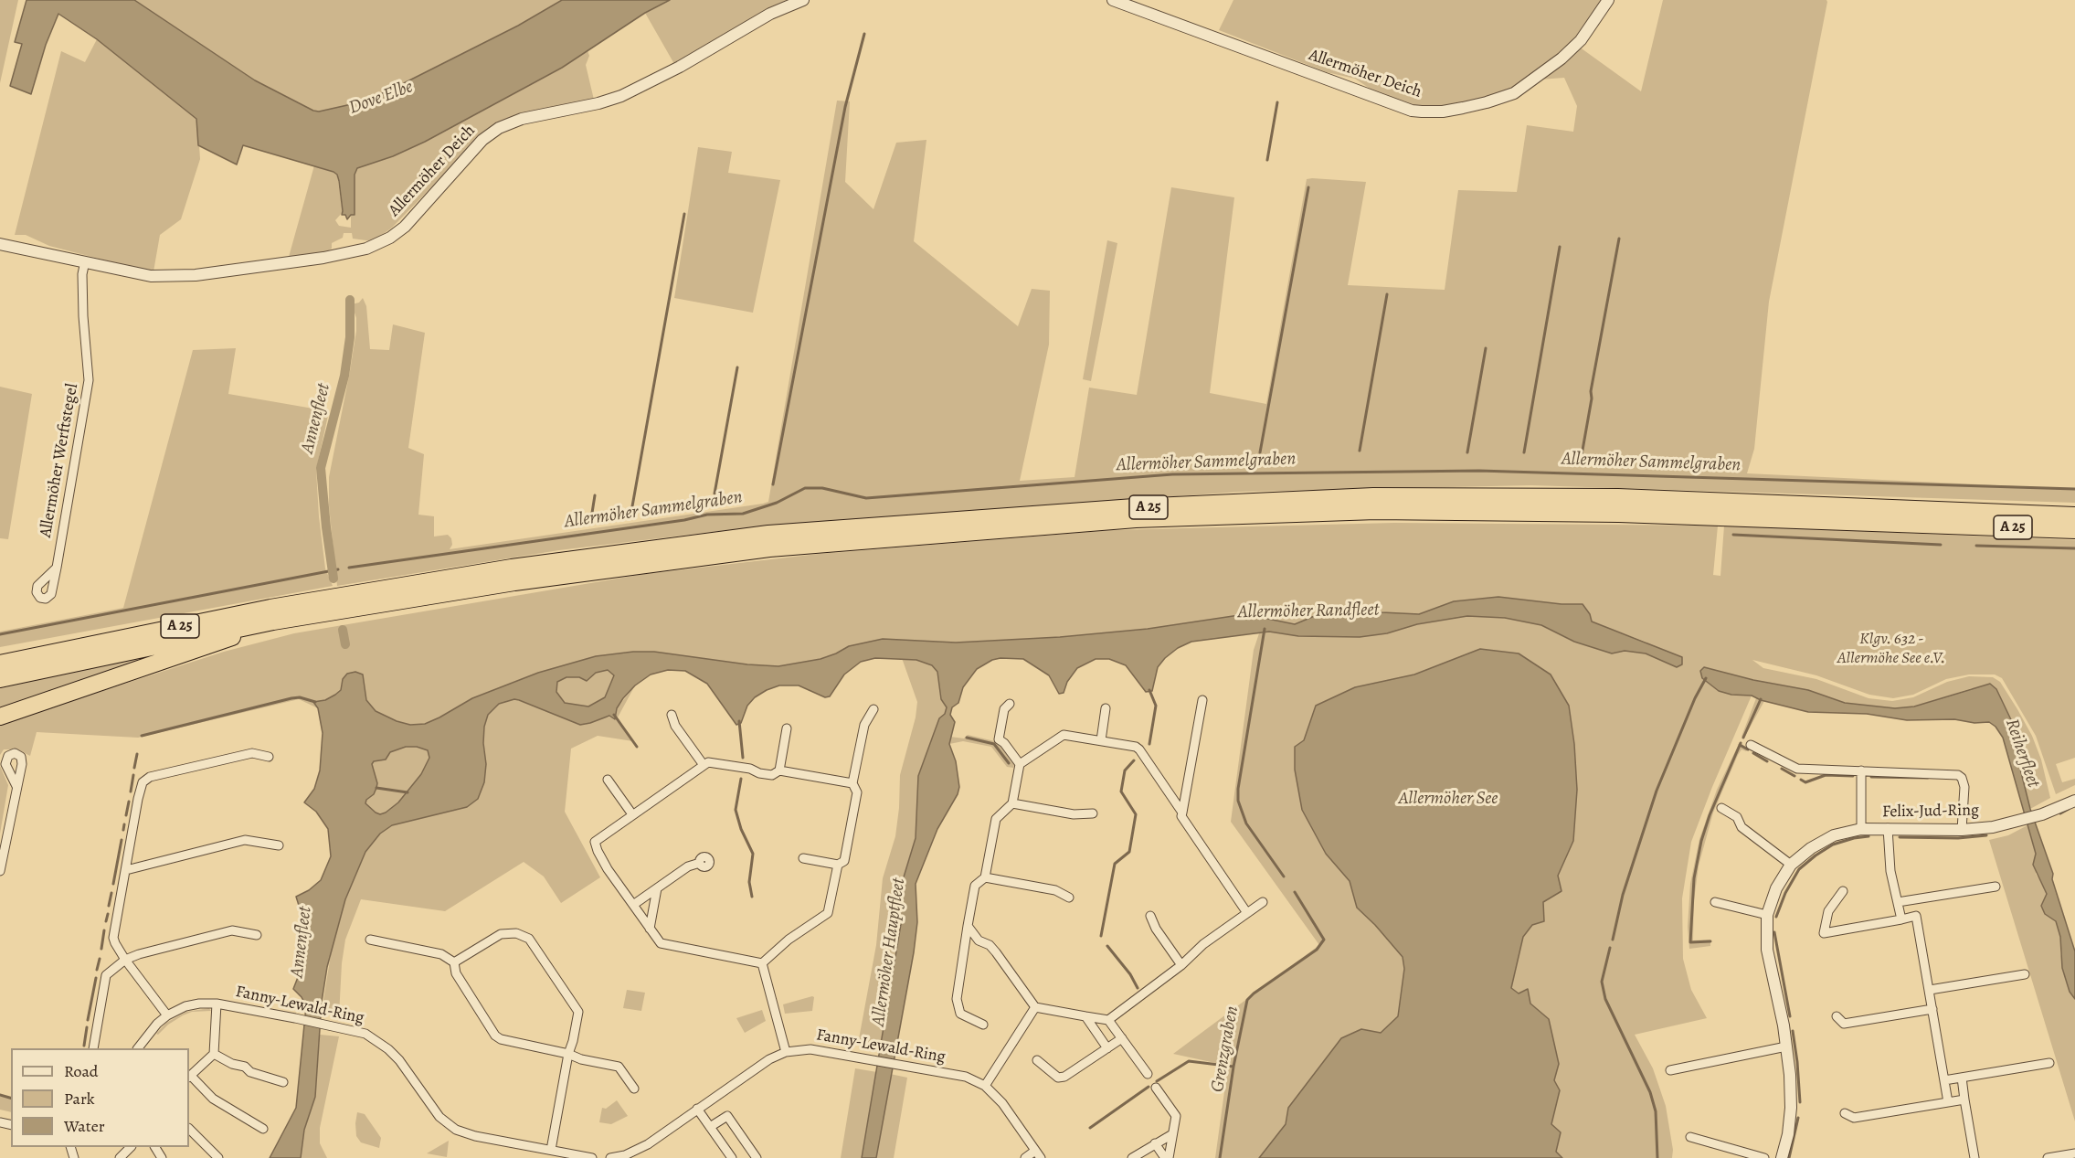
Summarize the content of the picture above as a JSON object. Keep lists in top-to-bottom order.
{
  "streets": {
    "highway": ["A 25"],
    "street": [
      "Allermöher Deich",
      "Allermöher Werftstegel",
      "Felix-Jud-Ring",
      "Fanny-Lewald-Ring"
    ]
  },
  "crossings": [
    ["Allermöher Deich", "Allermöher Werftstegel"]
  ],
  "water": [
    "Dove Elbe",
    "Annenfleet",
    "Allermöher Sammelgraben",
    "Allermöher Randfleet",
    "Reiherfleet",
    "Allermöher See",
    "Allermöher Hauptfleet",
    "Grenzgraben"
  ],
  "parks": ["Klgv. 632 - Allermöhe See e.V."],
  "legend": ["Road", "Park", "Water"]
}
